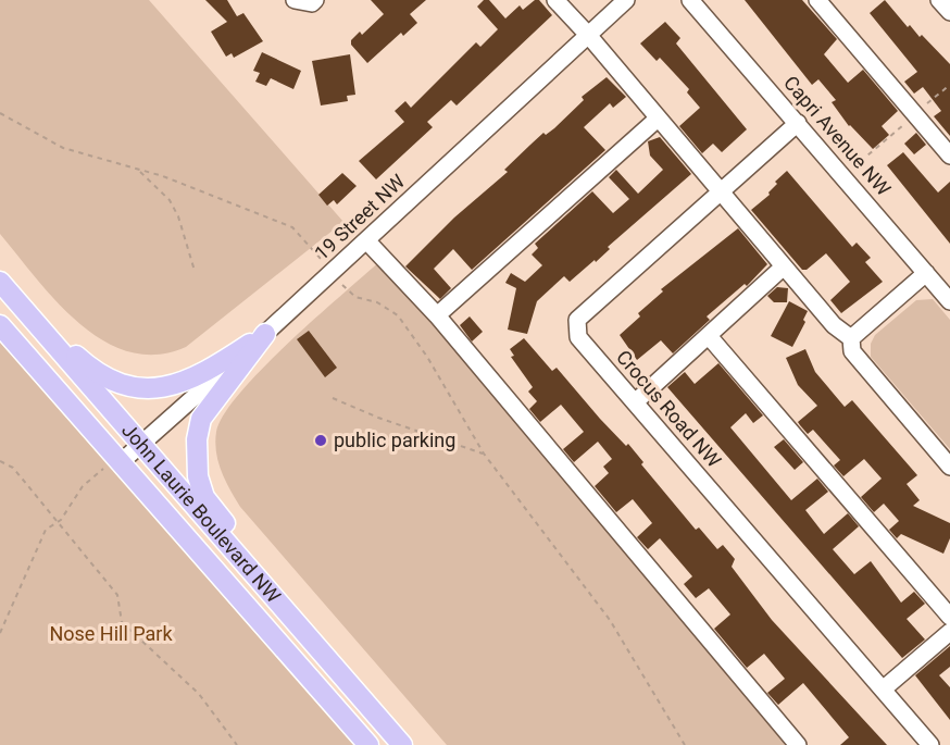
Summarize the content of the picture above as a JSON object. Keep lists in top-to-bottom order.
{
  "streets": {
    "main road": ["John Laurie Boulevard NW"],
    "street": ["Capri Avenue NW", "19 Street NW", "Crocus Road NW"]
  },
  "crossings": [
    ["Capri Avenue NW", "Crocus Road NW"],
    ["19 Street NW", "John Laurie Boulevard NW"]
  ],
  "parks": ["Nose Hill Park"],
  "places": ["public parking"]
}
